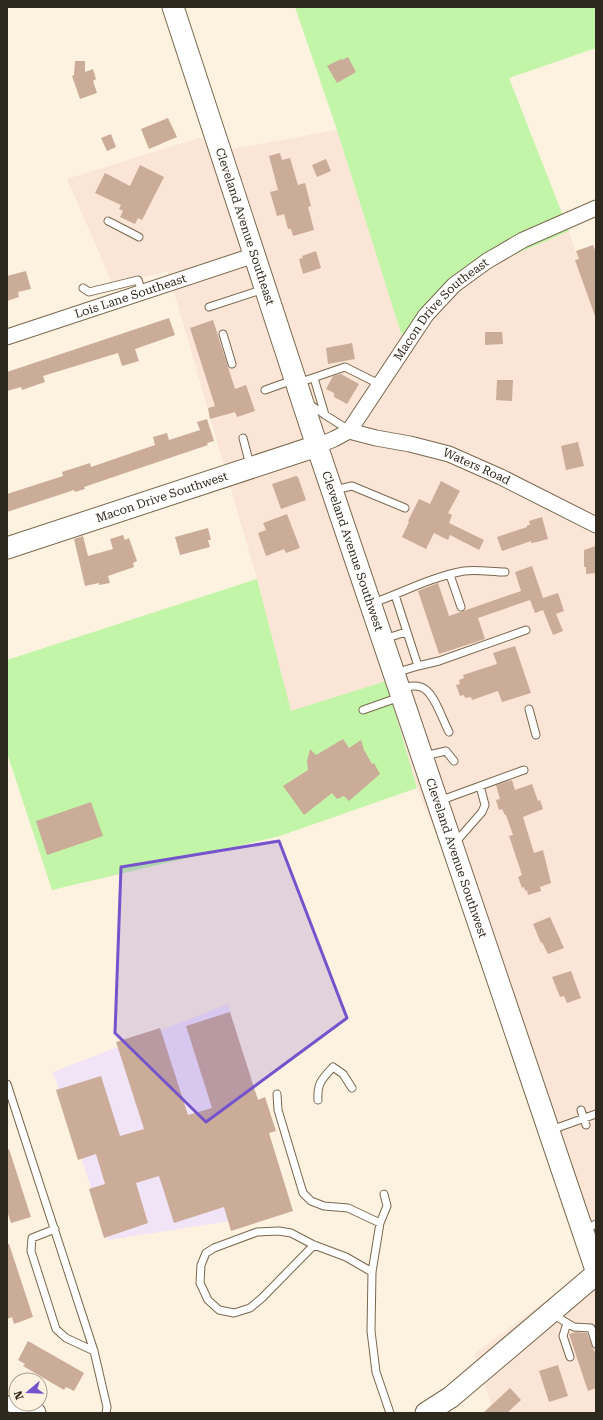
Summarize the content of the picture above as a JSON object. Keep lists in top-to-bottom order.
{
  "streets": {
    "main road": ["Cleveland Avenue Southeast", "Macon Drive Southwest", "Cleveland Avenue Southwest"],
    "street": ["Lois Lane Southeast", "Macon Drive Southeast", "Waters Road"]
  },
  "crossings": [
    ["Cleveland Avenue Southeast", "Lois Lane Southeast"],
    ["Cleveland Avenue Southeast", "Macon Drive Southwest"],
    ["Cleveland Avenue Southeast", "Cleveland Avenue Southwest"],
    ["Macon Drive Southeast", "Waters Road"],
    ["Macon Drive Southwest", "Cleveland Avenue Southwest"]
  ],
  "north": "left"
}
